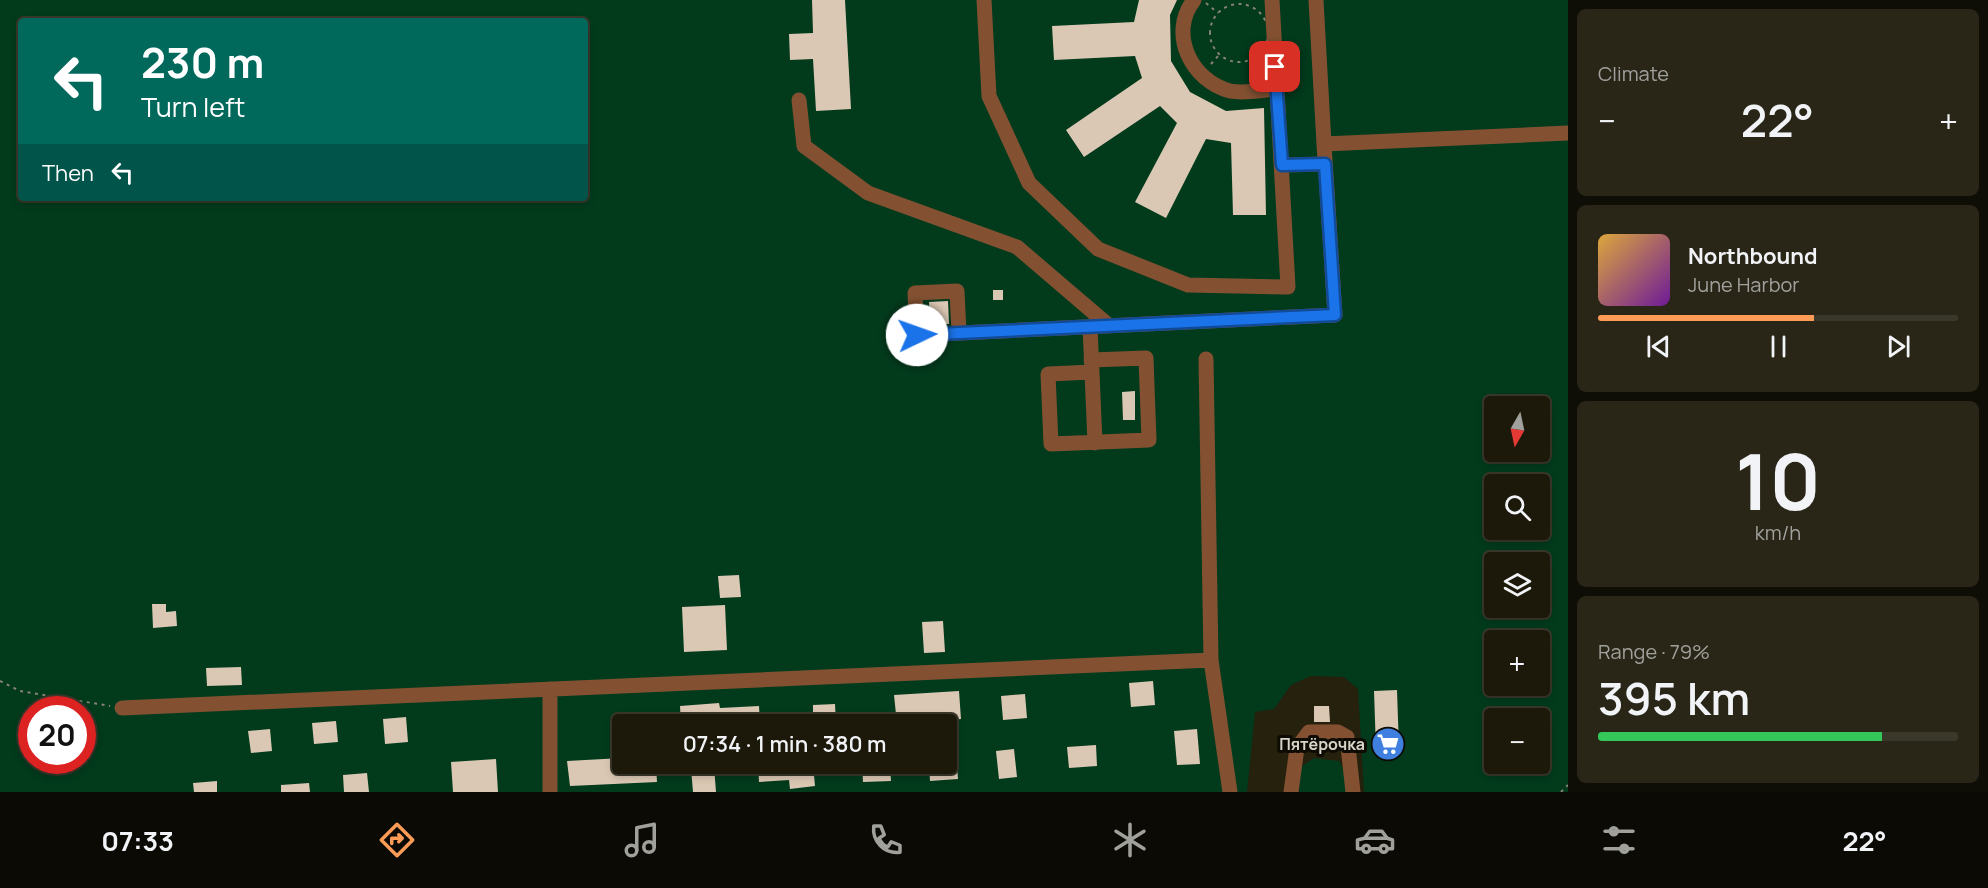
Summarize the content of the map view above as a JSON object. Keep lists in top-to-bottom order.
{
  "places": {
    "supermarket": ["Пятёрочка"]
  },
  "north": "bottom",
  "page": {
    "tile": [
      "Climate",
      ["10", "km/h"],
      ["Range · 79%", "395 km"]
    ],
    "turn": ["230 m", "Turn left"],
    "heat": ["−", "22°", "+"],
    "then": "Then",
    "song": ["Northbound", "June Harbor"],
    "map_buttons": ["+", "−"],
    "limit": "20",
    "trip": "07:34 · 1 min · 380 m",
    "tabs": ["07:33", "22°"]
  }
}
